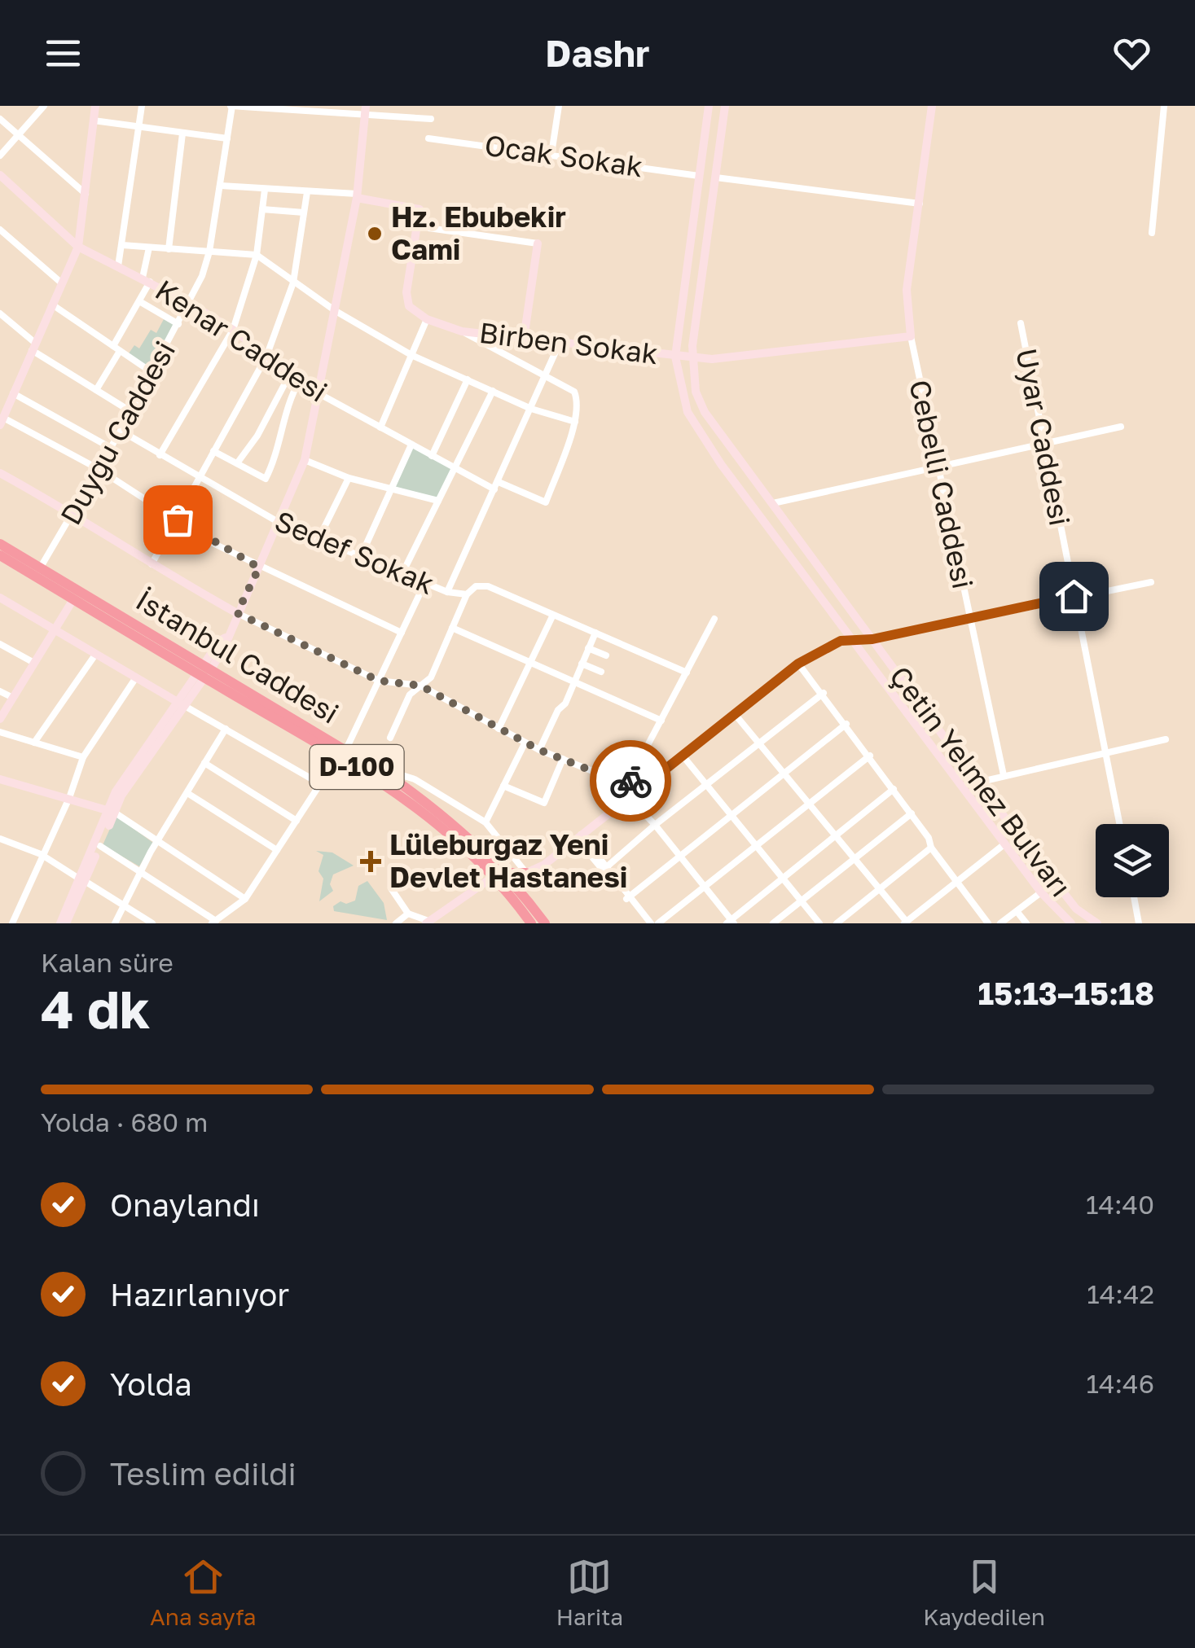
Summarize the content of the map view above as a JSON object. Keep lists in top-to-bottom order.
{
  "streets": {
    "highway": ["İstanbul Caddesi", "D-100"],
    "street": [
      "Ocak Sokak",
      "Kenar Caddesi",
      "Birben Sokak",
      "Duygu Caddesi",
      "Uyar Caddesi",
      "Cebelli Caddesi",
      "Sedef Sokak",
      "Çetin Yelmez Bulvarı"
    ]
  },
  "crossings": [
    ["Ocak Sokak", "Çetin Yelmez Bulvarı"],
    ["Kenar Caddesi", "Duygu Caddesi"],
    ["Birben Sokak", "Cebelli Caddesi"],
    ["Birben Sokak", "Çetin Yelmez Bulvarı"],
    ["Duygu Caddesi", "Sedef Sokak"],
    ["Duygu Caddesi", "İstanbul Caddesi"]
  ],
  "places": {
    "other": ["Hz. Ebubekir Cami"],
    "health": ["Lüleburgaz Yeni Devlet Hastanesi"]
  },
  "page": {
    "header": "Dashr",
    "heading": ["4 dk", "Kalan süre", "15:13–15:18"],
    "bar": "Yolda · 680 m",
    "list": [
      ["Onaylandı", "14:40"],
      ["Hazırlanıyor", "14:42"],
      ["Yolda", "14:46"],
      "Teslim edildi"
    ],
    "tabs": ["Ana sayfa", "Harita", "Kaydedilen"]
  }
}
